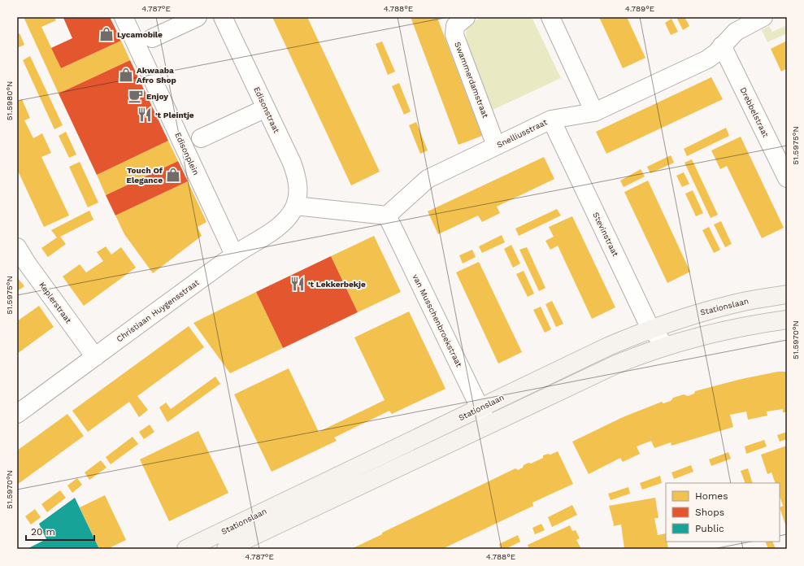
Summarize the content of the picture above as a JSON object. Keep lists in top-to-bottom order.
{
  "streets": {
    "main road": ["Stationslaan"],
    "street": [
      "Swammerdamstraat",
      "Edisonstraat",
      "Drebbelstraat",
      "Snelliusstraat",
      "Edisonplein",
      "Stevinstraat",
      "Keplerstraat",
      "Christiaan Huygensstraat",
      "van Musschenbroekstraat"
    ]
  },
  "crossings": [
    ["Swammerdamstraat", "Snelliusstraat"],
    ["Edisonstraat", "Christiaan Huygensstraat"],
    ["Drebbelstraat", "Snelliusstraat"],
    ["Snelliusstraat", "Stevinstraat"],
    ["Snelliusstraat", "van Musschenbroekstraat"],
    ["Edisonplein", "Christiaan Huygensstraat"],
    ["Stevinstraat", "Stationslaan"],
    ["Keplerstraat", "Christiaan Huygensstraat"],
    ["Stationslaan", "van Musschenbroekstraat"]
  ],
  "places": {
    "shop": ["Lycamobile", "Akwaaba Afro Shop", "Touch Of Elegance"],
    "cafe": ["Enjoy"],
    "restaurant": ["'t Pleintje", "'t Lekkerbekje"]
  },
  "legend": ["Homes", "Shops", "Public"],
  "scale_bar": "20 m",
  "coordinates": [
    "4.787°E",
    "4.788°E",
    "4.789°E",
    "51.5980°N",
    "51.5975°N",
    "51.5970°N"
  ]
}
